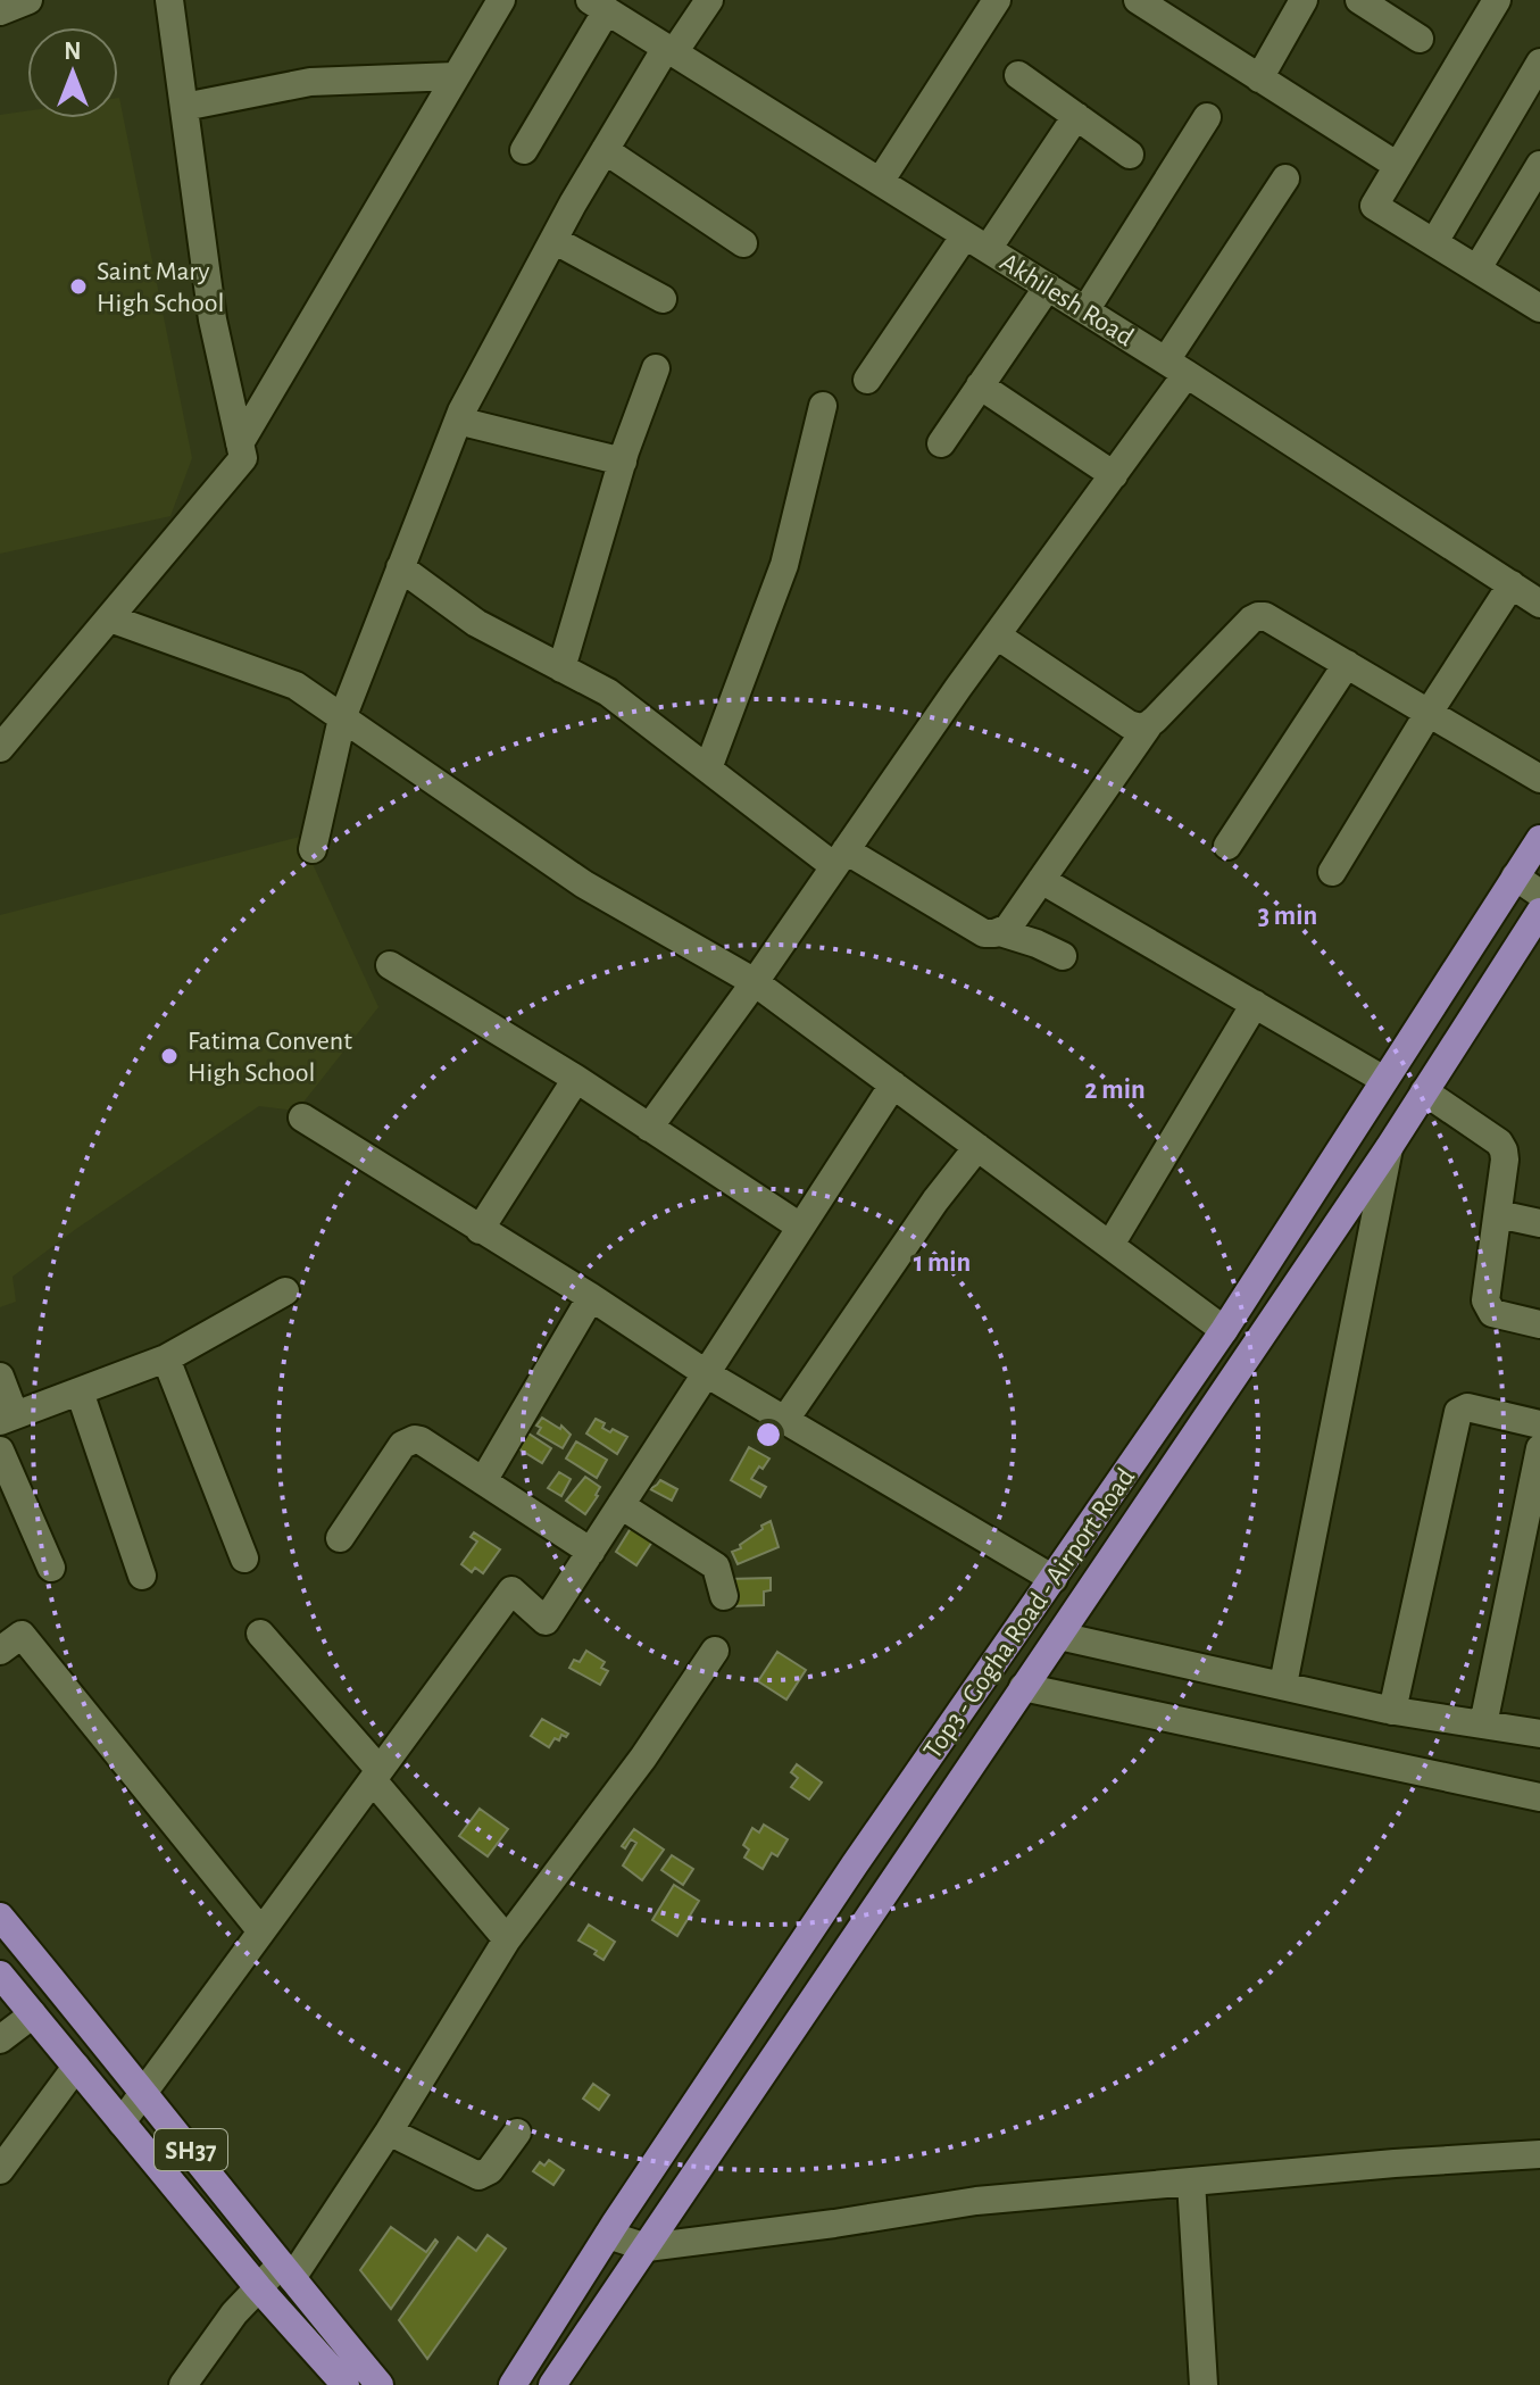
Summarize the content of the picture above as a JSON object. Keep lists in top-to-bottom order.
{
  "streets": {
    "main road": ["Top3 - Gogha Road - Airport Road", "SH37"],
    "street": ["Akhilesh Road"]
  },
  "places": ["Saint Mary High School", "Fatima Convent High School"],
  "north": "top",
  "rings": ["3 min", "2 min", "1 min"]
}
